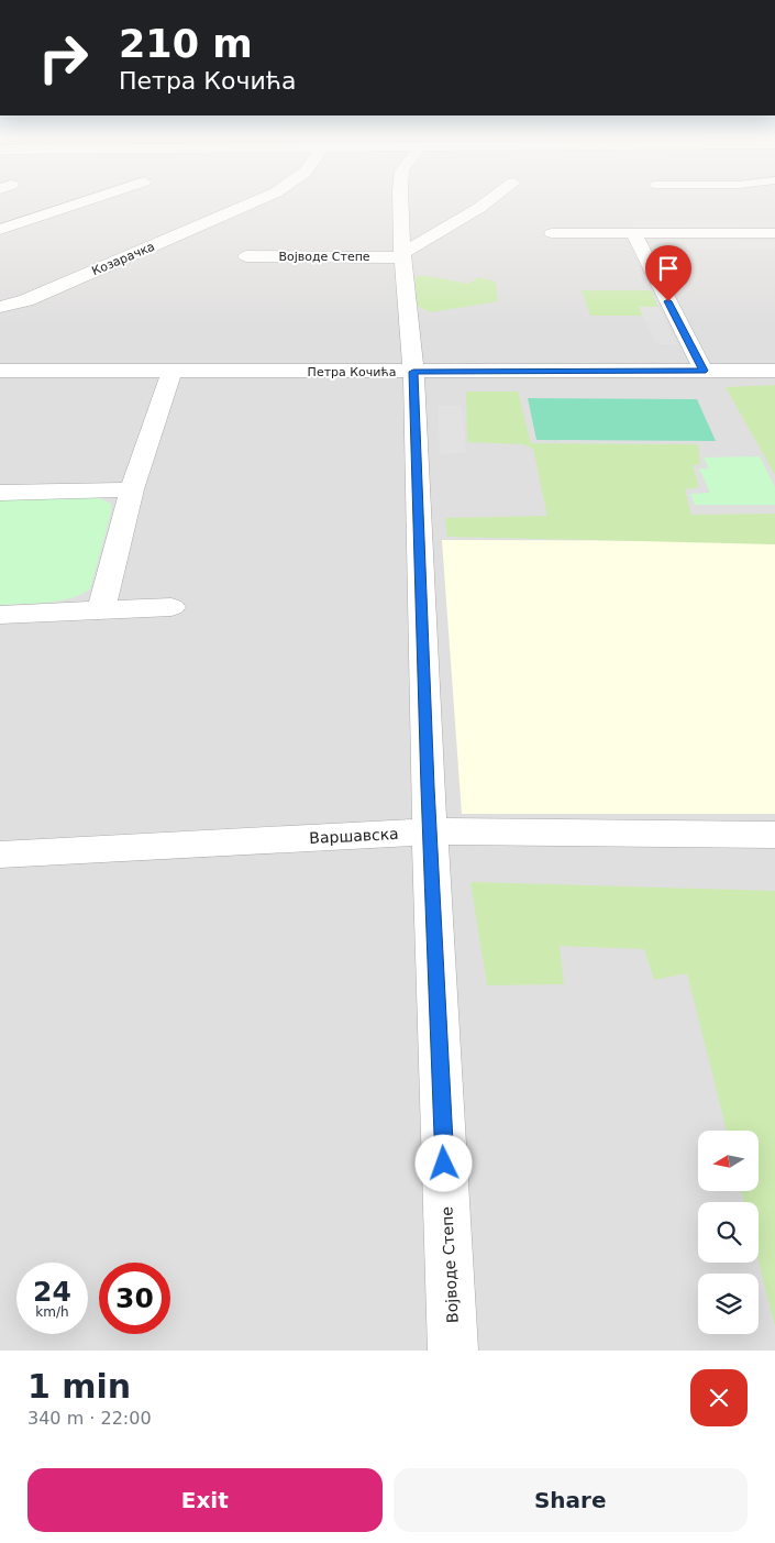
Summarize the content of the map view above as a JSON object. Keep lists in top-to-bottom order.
{
  "streets": {
    "street": [
      "Војводе Степе",
      "Козарачка",
      "Петра Кочића",
      "Варшавска"
    ]
  },
  "crossings": [
    ["Војводе Степе", "Петра Кочића"],
    ["Војводе Степе", "Варшавска"]
  ],
  "north": "left",
  "page": {
    "turn": ["210 m", "Петра Кочића"],
    "speed": "24 km/h",
    "limit": "30",
    "heading": ["1 min", "340 m · 22:00"],
    "buttons": ["Exit", "Share"]
  }
}
